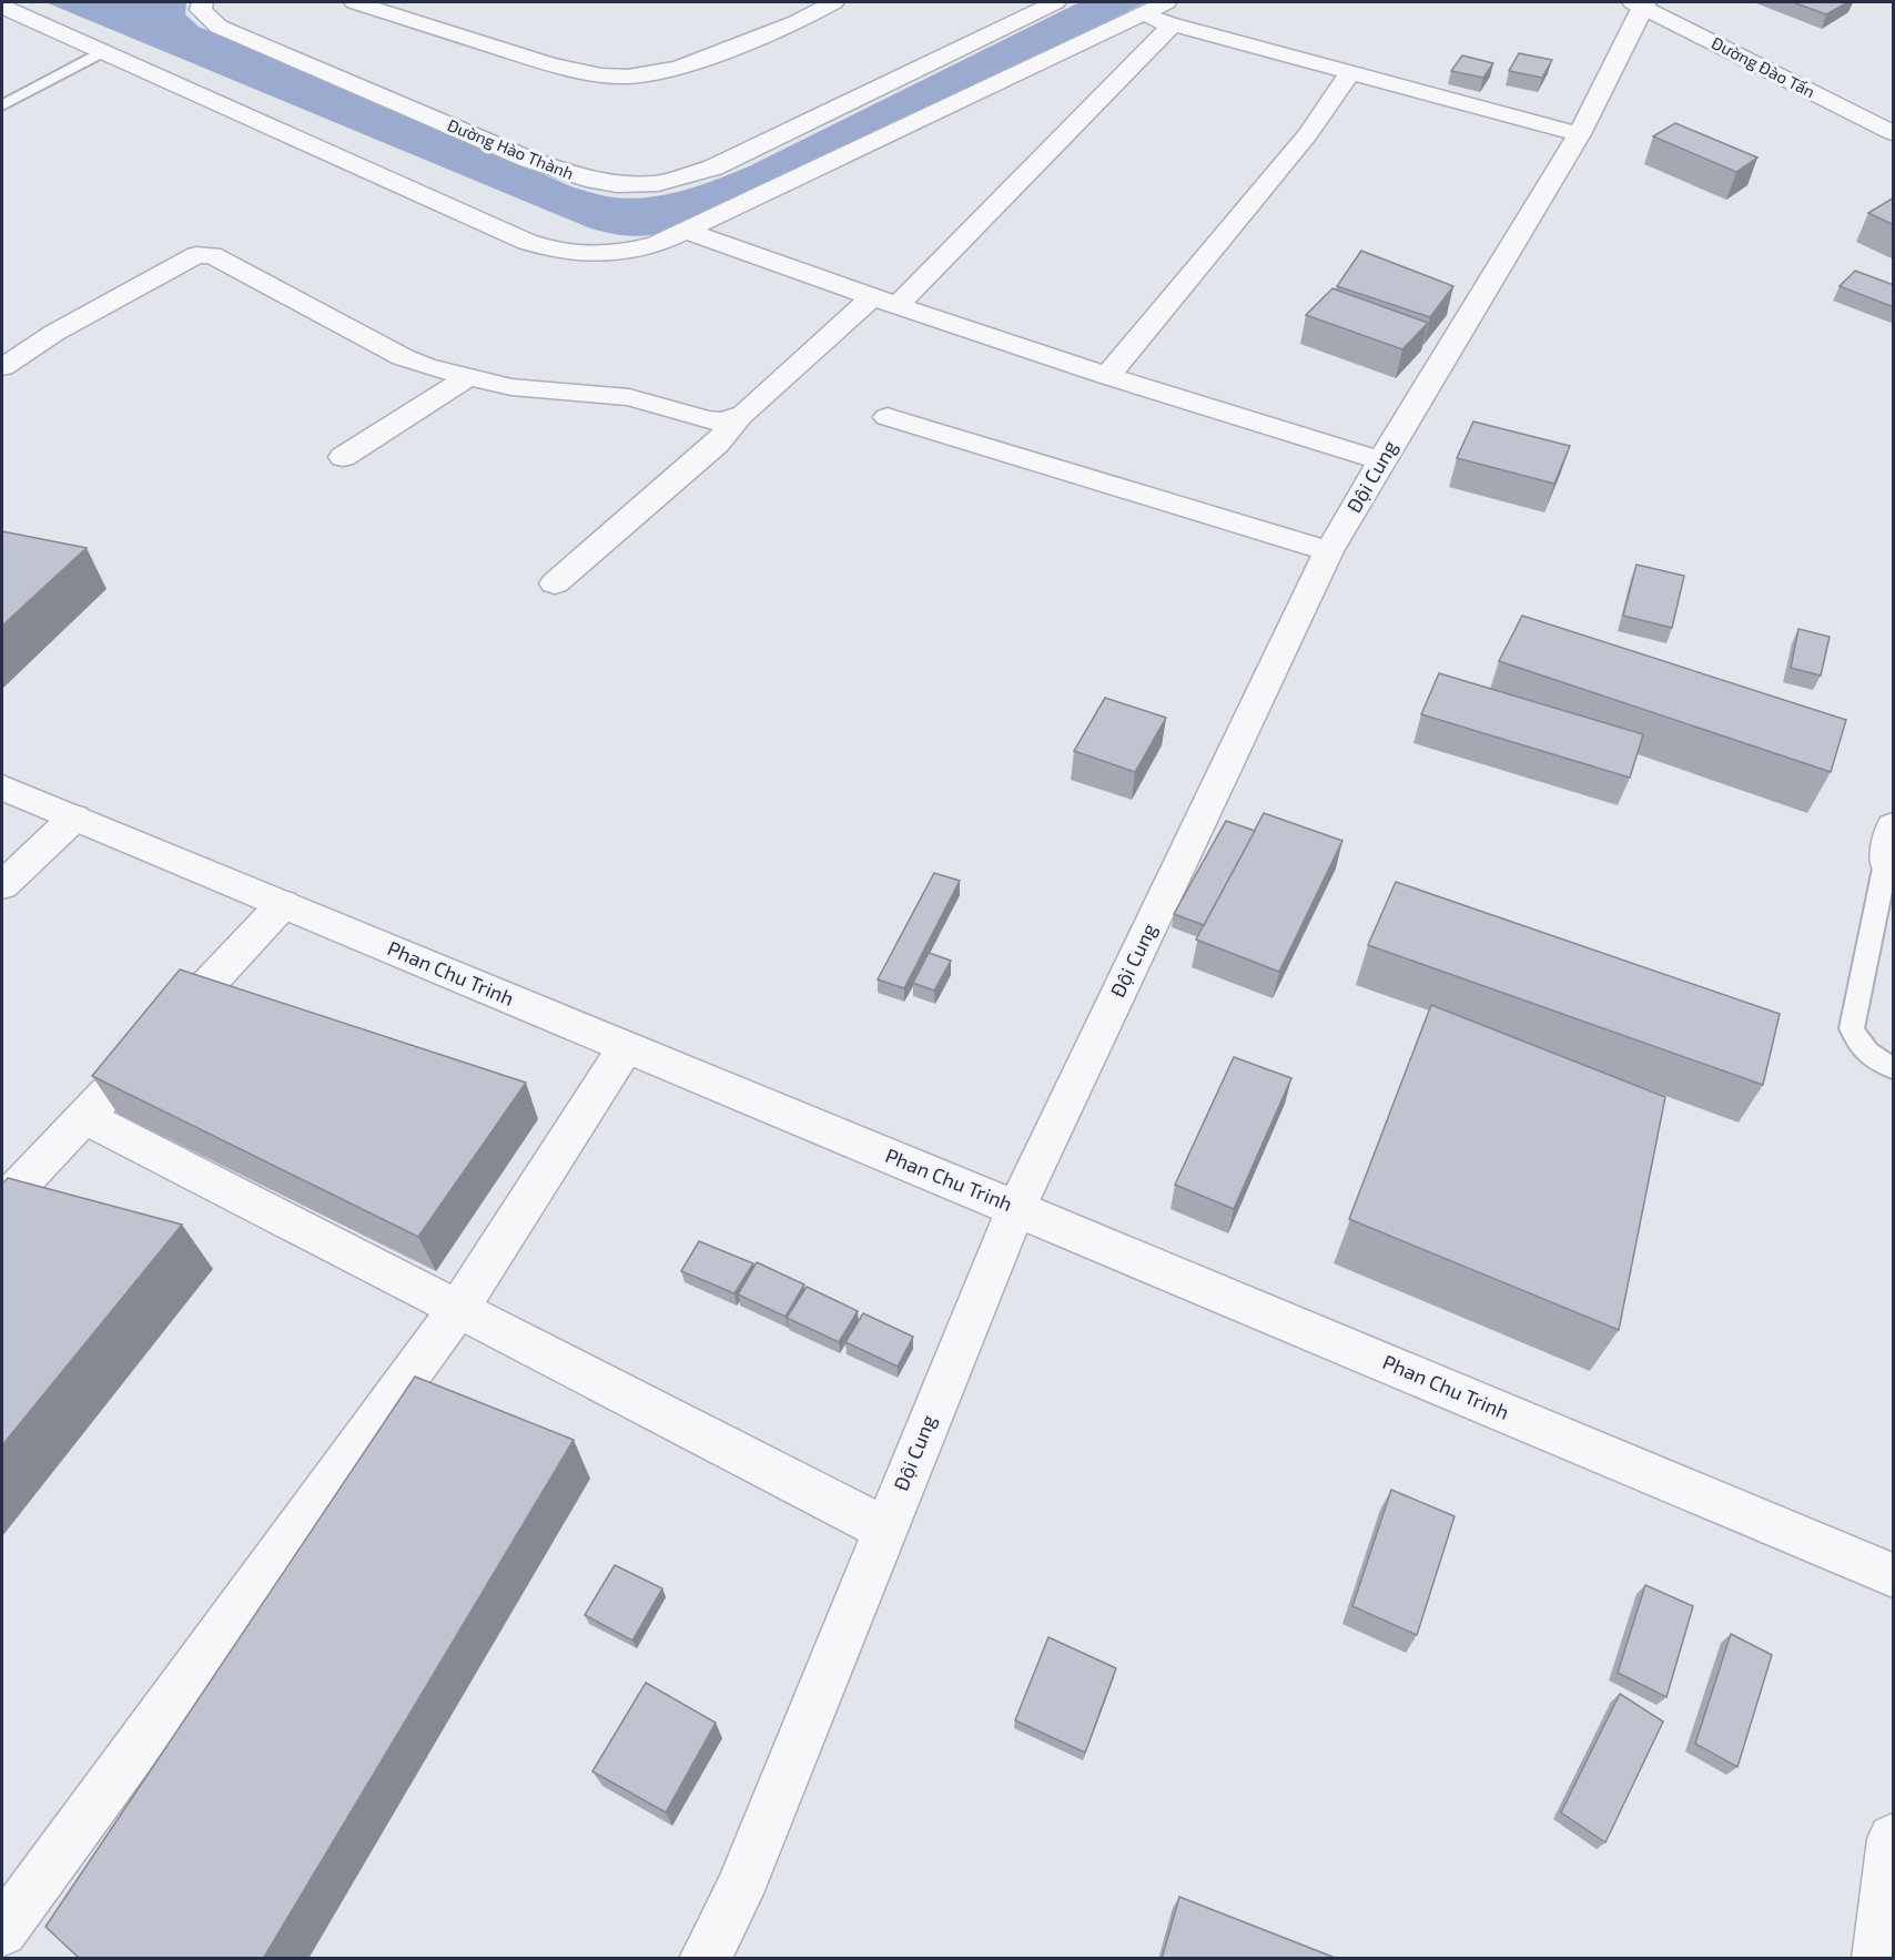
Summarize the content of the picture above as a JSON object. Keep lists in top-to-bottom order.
{
  "streets": {
    "street": [
      "Đường Đào Tấn",
      "Đường Hào Thành",
      "Đội Cung",
      "Phan Chu Trinh"
    ]
  },
  "crossings": [
    ["Đường Đào Tấn", "Đội Cung"],
    ["Đội Cung", "Phan Chu Trinh"]
  ]
}
